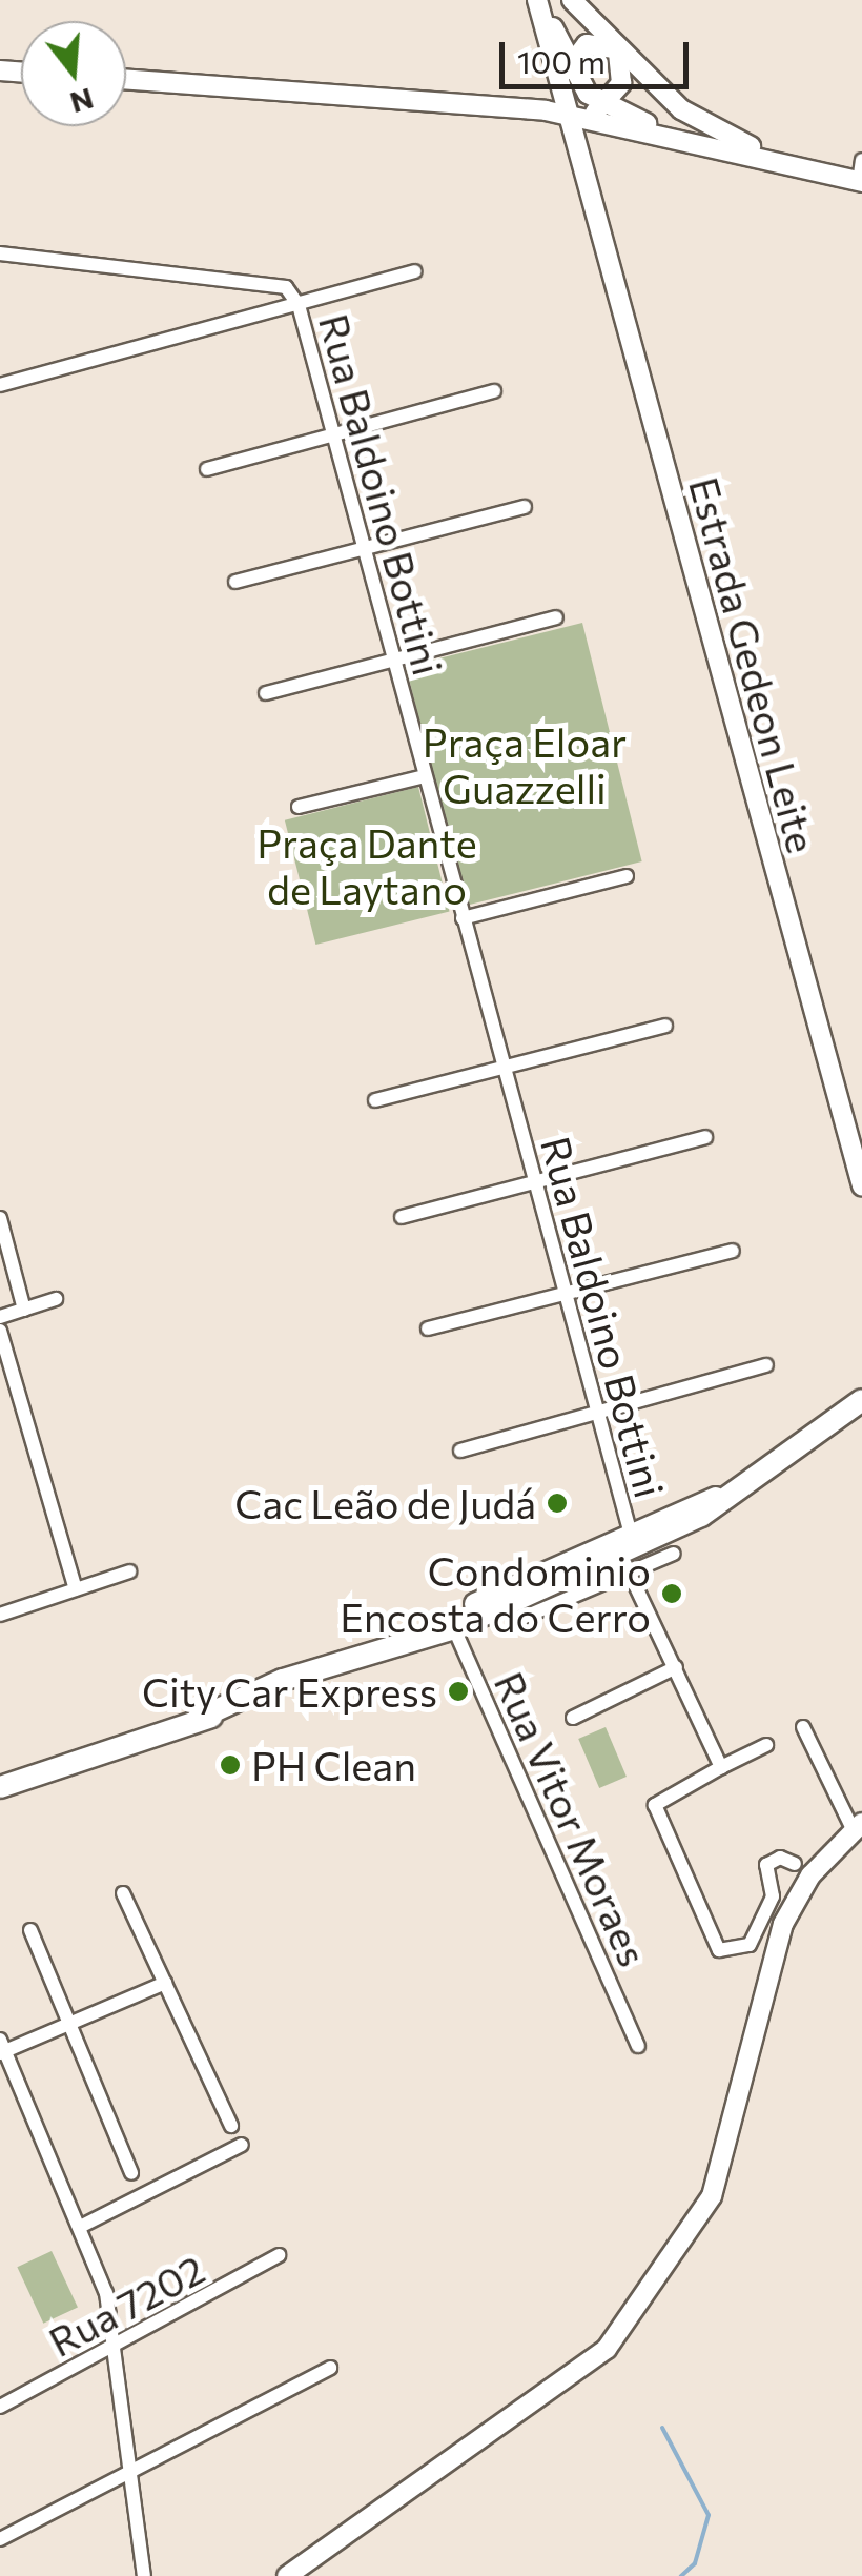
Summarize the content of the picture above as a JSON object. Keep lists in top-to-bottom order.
{
  "streets": {
    "main road": ["Estrada Gedeon Leite"],
    "street": ["Rua Baldoino Bottini", "Rua Vitor Moraes", "Rua 7202"]
  },
  "parks": ["Praça Eloar Guazzelli", "Praça Dante de Laytano"],
  "places": [
    "Cac Leão de Judá",
    "Condominio Encosta do Cerro",
    "City Car Express",
    "PH Clean"
  ],
  "scale_bar": "100 m",
  "north": "bottom"
}
